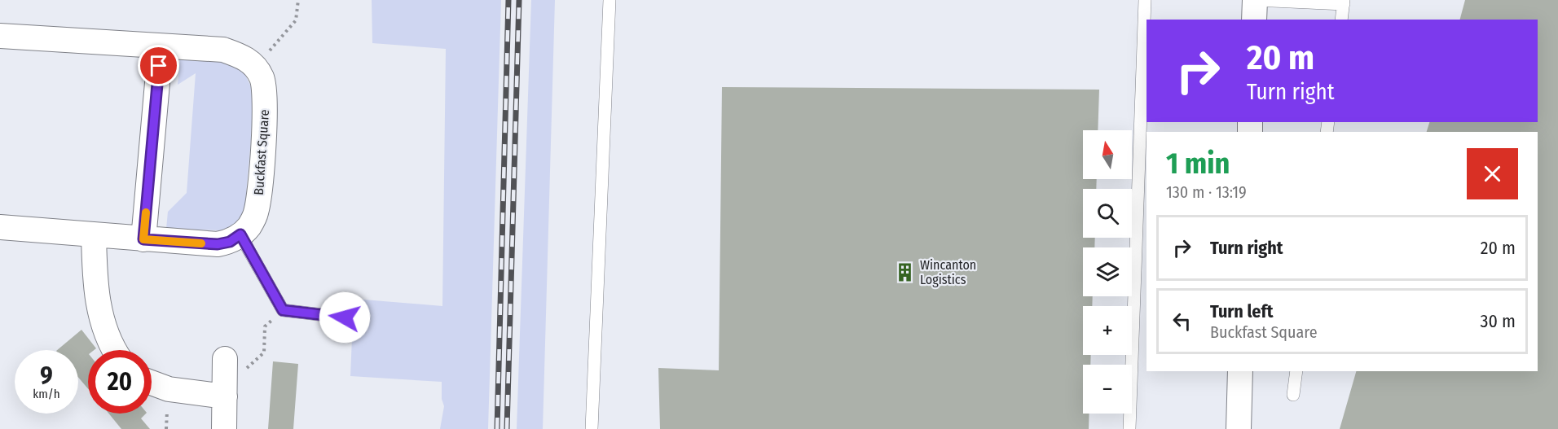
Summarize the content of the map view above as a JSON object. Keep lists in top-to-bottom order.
{
  "streets": {
    "street": ["Buckfast Square"]
  },
  "places": {
    "building": ["Wincanton Logistics"]
  },
  "north": "top",
  "page": {
    "turn": ["20 m", "Turn right"],
    "map_buttons": ["+", "−"],
    "heading": ["1 min", "130 m · 13:19"],
    "list": [
      {
        "name": "Turn right",
        "value": "20 m"
      },
      {
        "name": "Turn left",
        "note": "Buckfast Square",
        "value": "30 m"
      }
    ],
    "speed": "9 km/h",
    "limit": "20"
  }
}
